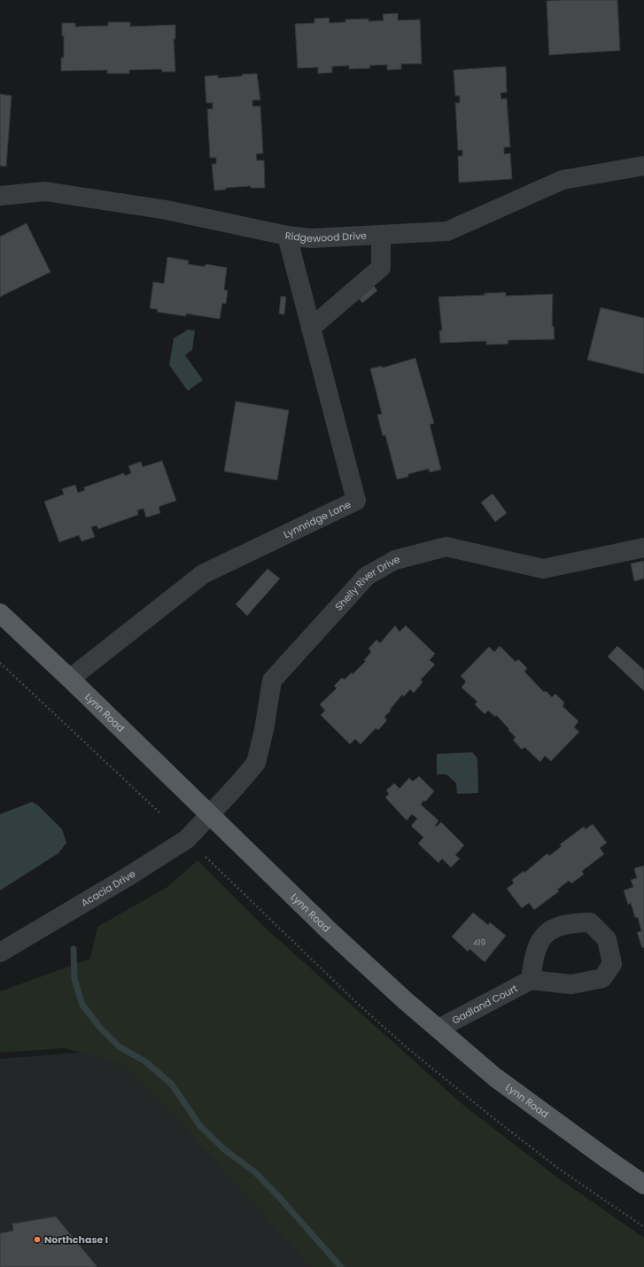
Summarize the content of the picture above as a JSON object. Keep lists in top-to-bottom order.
{
  "streets": {
    "main road": ["Lynn Road"],
    "street": [
      "Ridgewood Drive",
      "Lynnridge Lane",
      "Shelly River Drive",
      "Acacia Drive",
      "Gadland Court"
    ]
  },
  "crossings": [
    ["Ridgewood Drive", "Lynnridge Lane"],
    ["Lynnridge Lane", "Lynn Road"],
    ["Shelly River Drive", "Lynn Road"],
    ["Shelly River Drive", "Acacia Drive"],
    ["Lynn Road", "Acacia Drive"],
    ["Lynn Road", "Gadland Court"]
  ],
  "places": ["Northchase I"],
  "house_numbers": ["419"]
}
